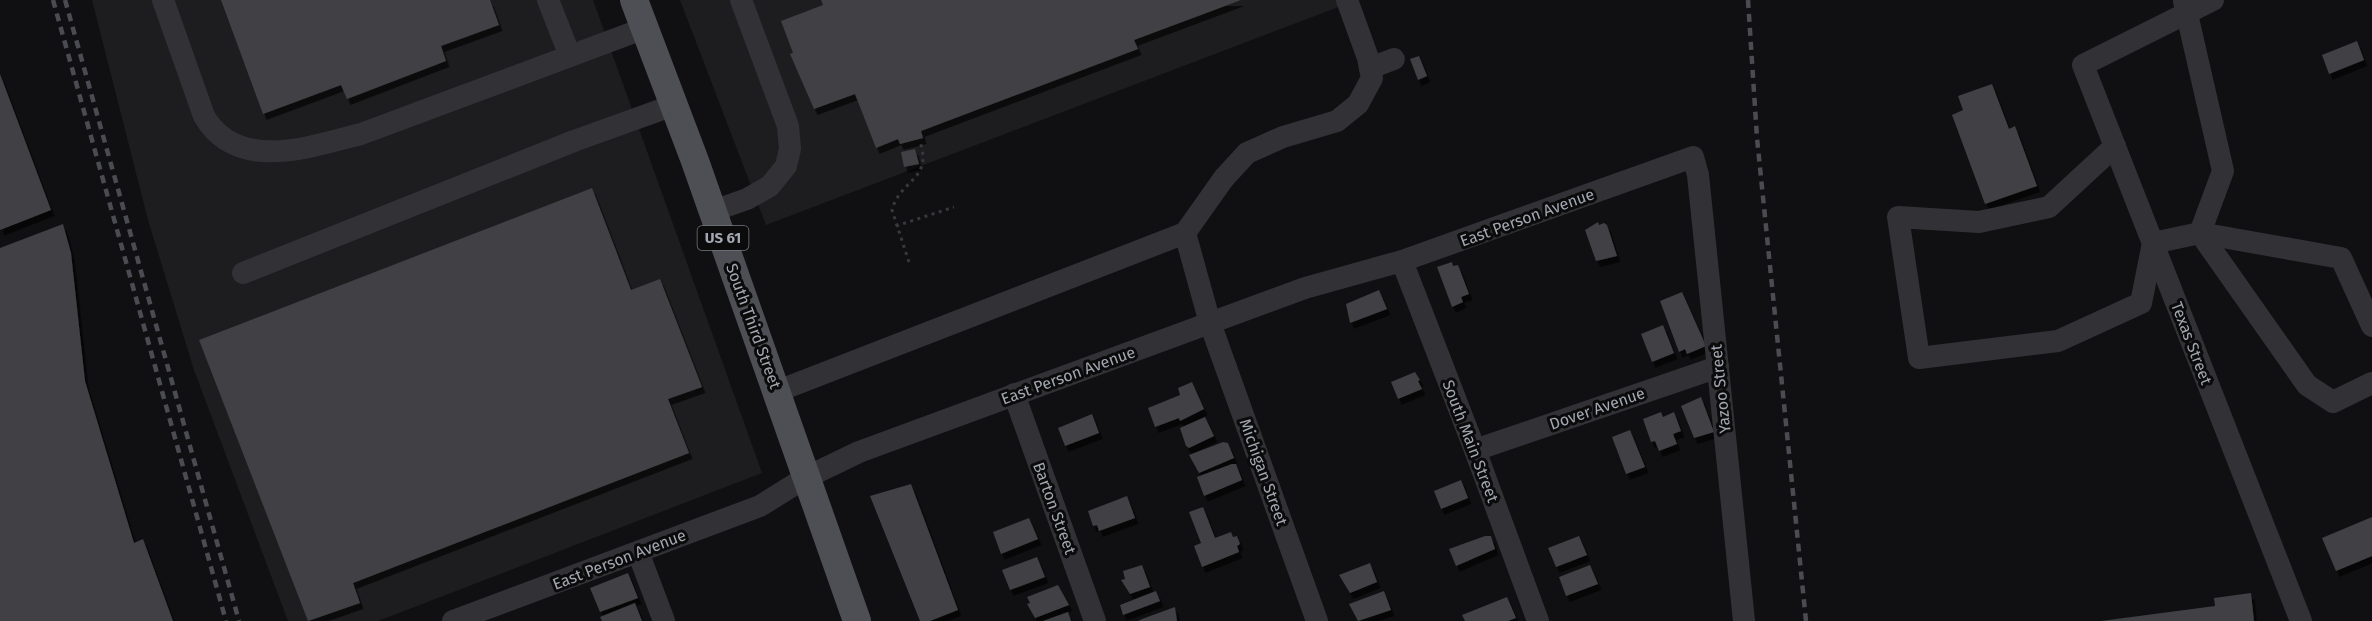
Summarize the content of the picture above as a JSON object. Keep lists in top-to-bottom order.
{
  "streets": {
    "main road": ["US 61", "South Third Street"],
    "street": [
      "East Person Avenue",
      "Texas Street",
      "Yazoo Street",
      "Dover Avenue",
      "South Main Street",
      "Michigan Street",
      "Barton Street"
    ]
  },
  "crossings": [
    ["East Person Avenue", "South Third Street"],
    ["East Person Avenue", "Yazoo Street"],
    ["East Person Avenue", "South Main Street"],
    ["East Person Avenue", "Michigan Street"],
    ["East Person Avenue", "Barton Street"],
    ["Yazoo Street", "Dover Avenue"],
    ["Dover Avenue", "South Main Street"]
  ]
}
